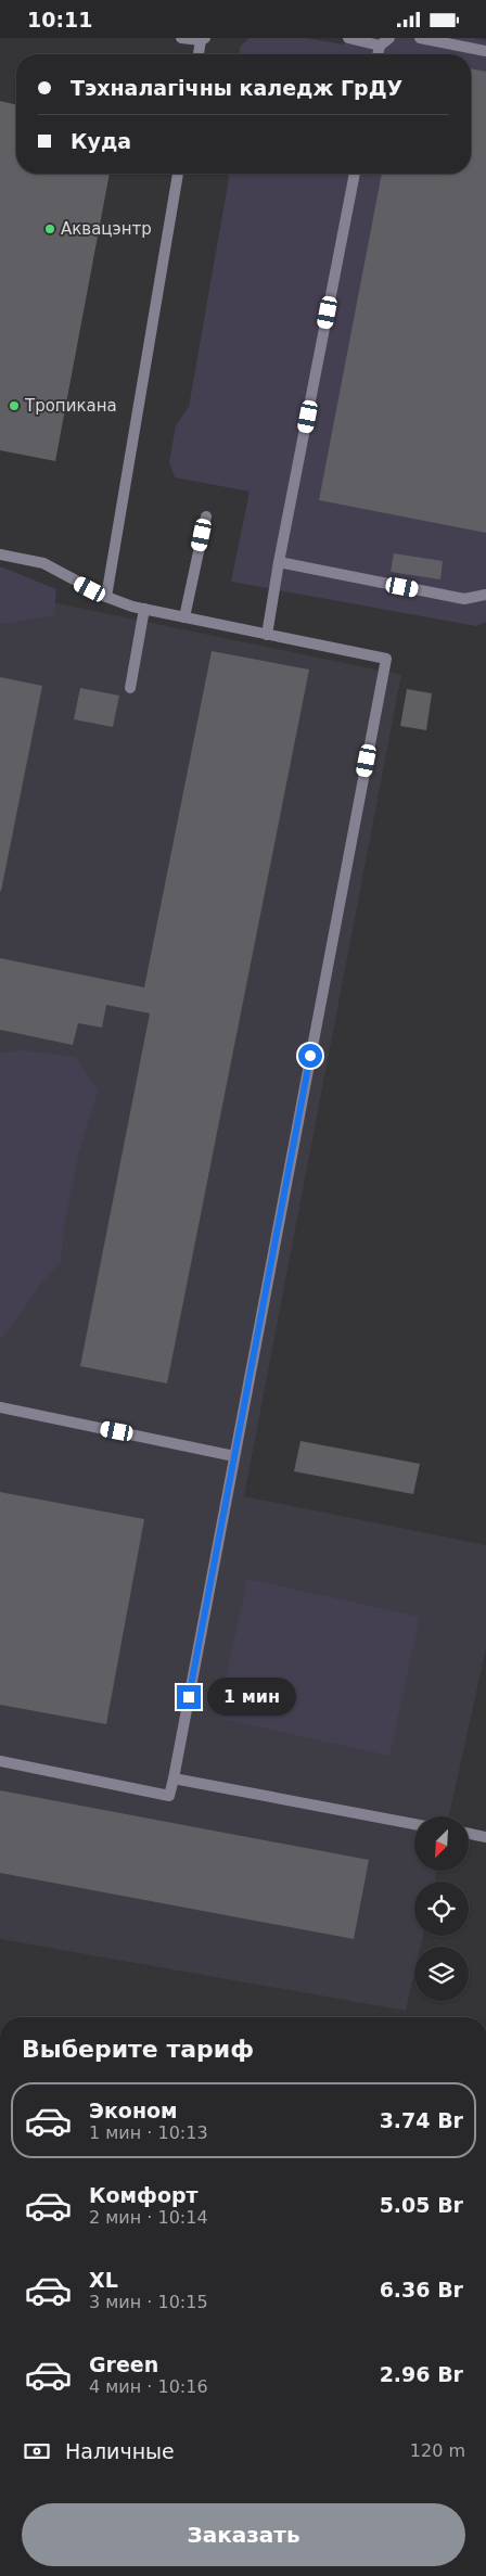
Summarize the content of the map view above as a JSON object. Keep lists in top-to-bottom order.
{
  "places": ["Аквацэнтр", "Тропикана"],
  "north": "bottom left",
  "page": {
    "status": "10:11",
    "banner": ["Тэхналагічны каледж ГрДУ", "Куда"],
    "bubble": "1 мин",
    "heading": "Выберите тариф",
    "list": [
      {
        "name": "Эконом",
        "note": "1 мин · 10:13",
        "value": "3.74 Br"
      },
      {
        "name": "Комфорт",
        "note": "2 мин · 10:14",
        "value": "5.05 Br"
      },
      {
        "name": "XL",
        "note": "3 мин · 10:15",
        "value": "6.36 Br"
      },
      {
        "name": "Green",
        "note": "4 мин · 10:16",
        "value": "2.96 Br"
      }
    ],
    "pay": ["Наличные", "120 m"],
    "buttons": "Заказать"
  }
}
